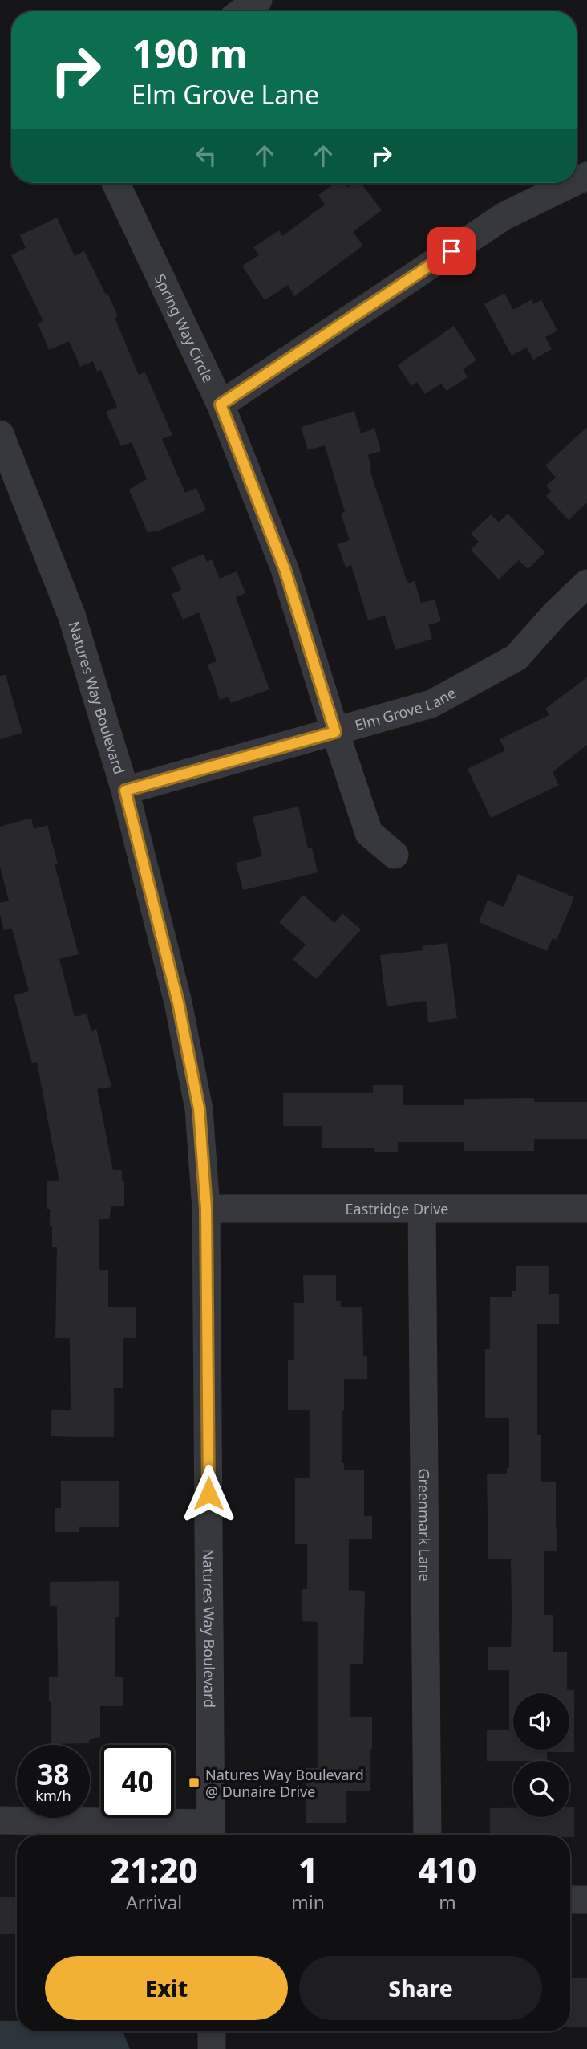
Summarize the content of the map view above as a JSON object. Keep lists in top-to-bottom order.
{
  "streets": {
    "street": [
      "Spring Way Circle",
      "Natures Way Boulevard",
      "Elm Grove Lane",
      "Eastridge Drive",
      "Greenmark Lane"
    ]
  },
  "crossings": [
    ["Spring Way Circle", "Elm Grove Lane"],
    ["Natures Way Boulevard", "Elm Grove Lane"],
    ["Natures Way Boulevard", "Eastridge Drive"],
    ["Eastridge Drive", "Greenmark Lane"]
  ],
  "places": {
    "transit": ["Natures Way Boulevard @ Dunaire Drive"]
  },
  "page": {
    "turn": ["190 m", "Elm Grove Lane"],
    "speed": "38 km/h",
    "limit": "40",
    "eta": [
      "21:20",
      "Arrival",
      "1",
      "min",
      "410",
      "m"
    ],
    "buttons": ["Exit", "Share"]
  }
}
